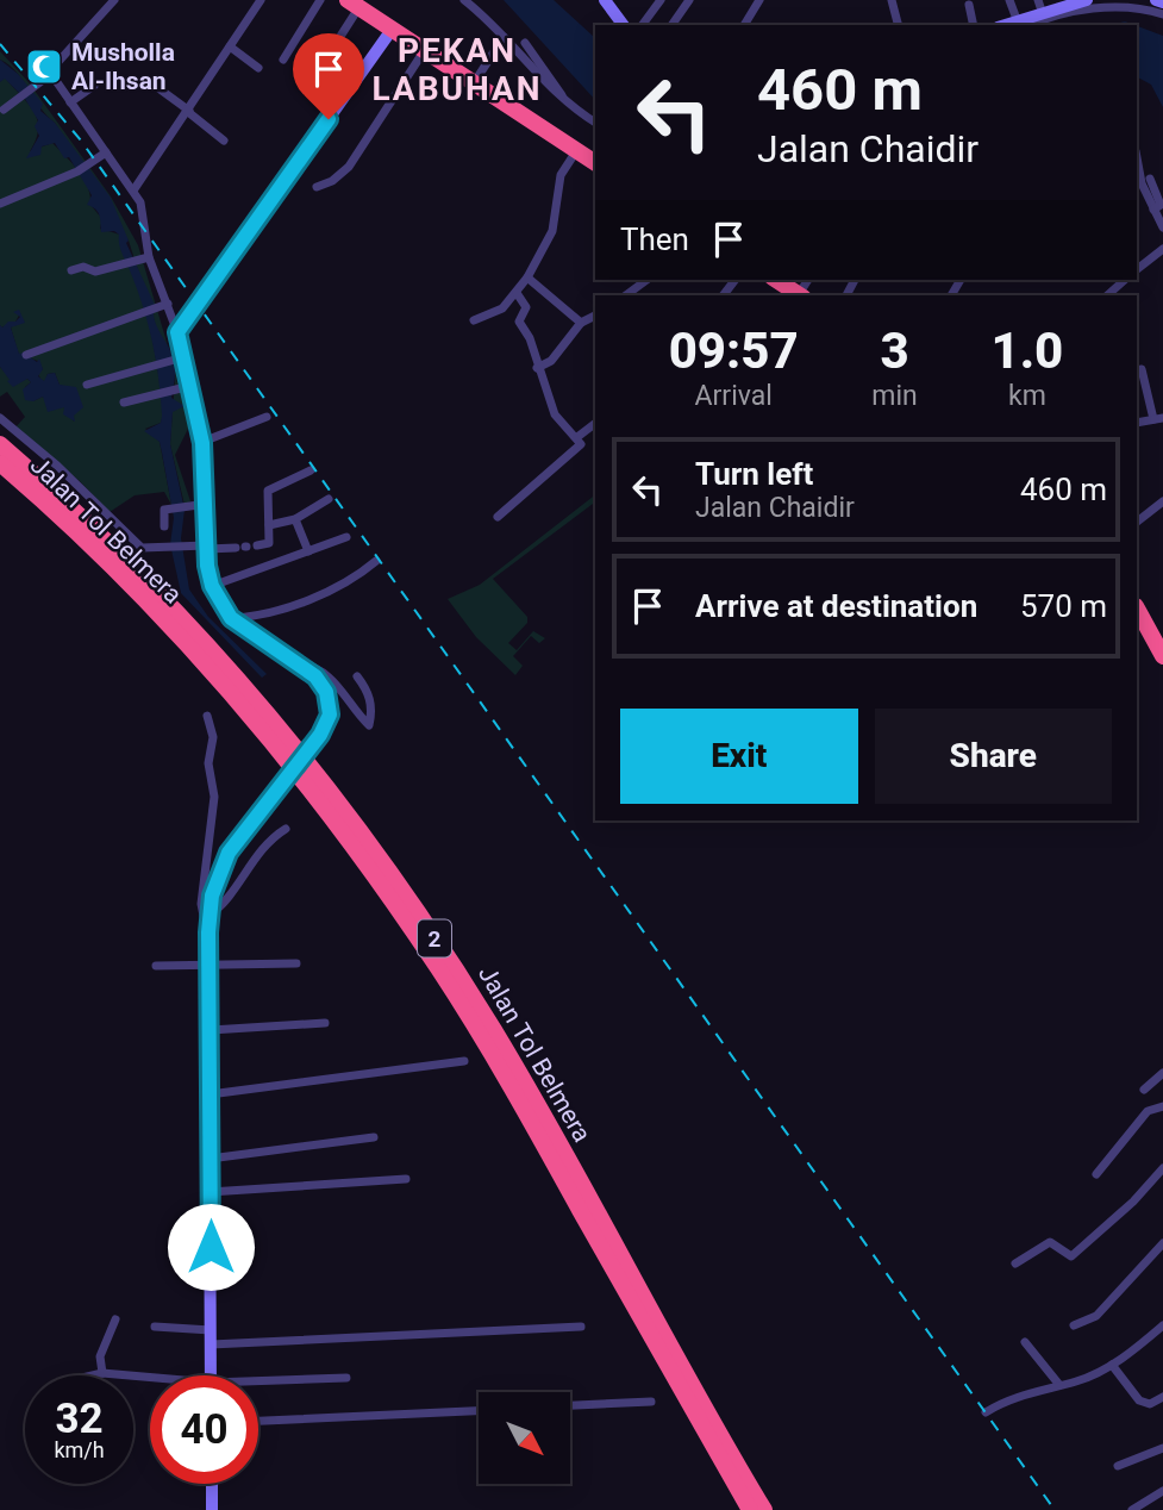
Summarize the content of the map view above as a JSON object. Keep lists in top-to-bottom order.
{
  "streets": {
    "highway": ["Jalan Tol Belmera", "2"]
  },
  "districts": ["PEKAN LABUHAN"],
  "places": {
    "mosque": ["Musholla Al-Ihsan"]
  },
  "north": "bottom right",
  "page": {
    "turn": ["460 m", "Jalan Chaidir"],
    "then": "Then",
    "eta": [
      "09:57",
      "Arrival",
      "3",
      "min",
      "1.0",
      "km"
    ],
    "list": [
      {
        "name": "Turn left",
        "note": "Jalan Chaidir",
        "value": "460 m"
      },
      {
        "name": "Arrive at destination",
        "value": "570 m"
      }
    ],
    "buttons": ["Exit", "Share"],
    "speed": "32 km/h",
    "limit": "40"
  }
}
